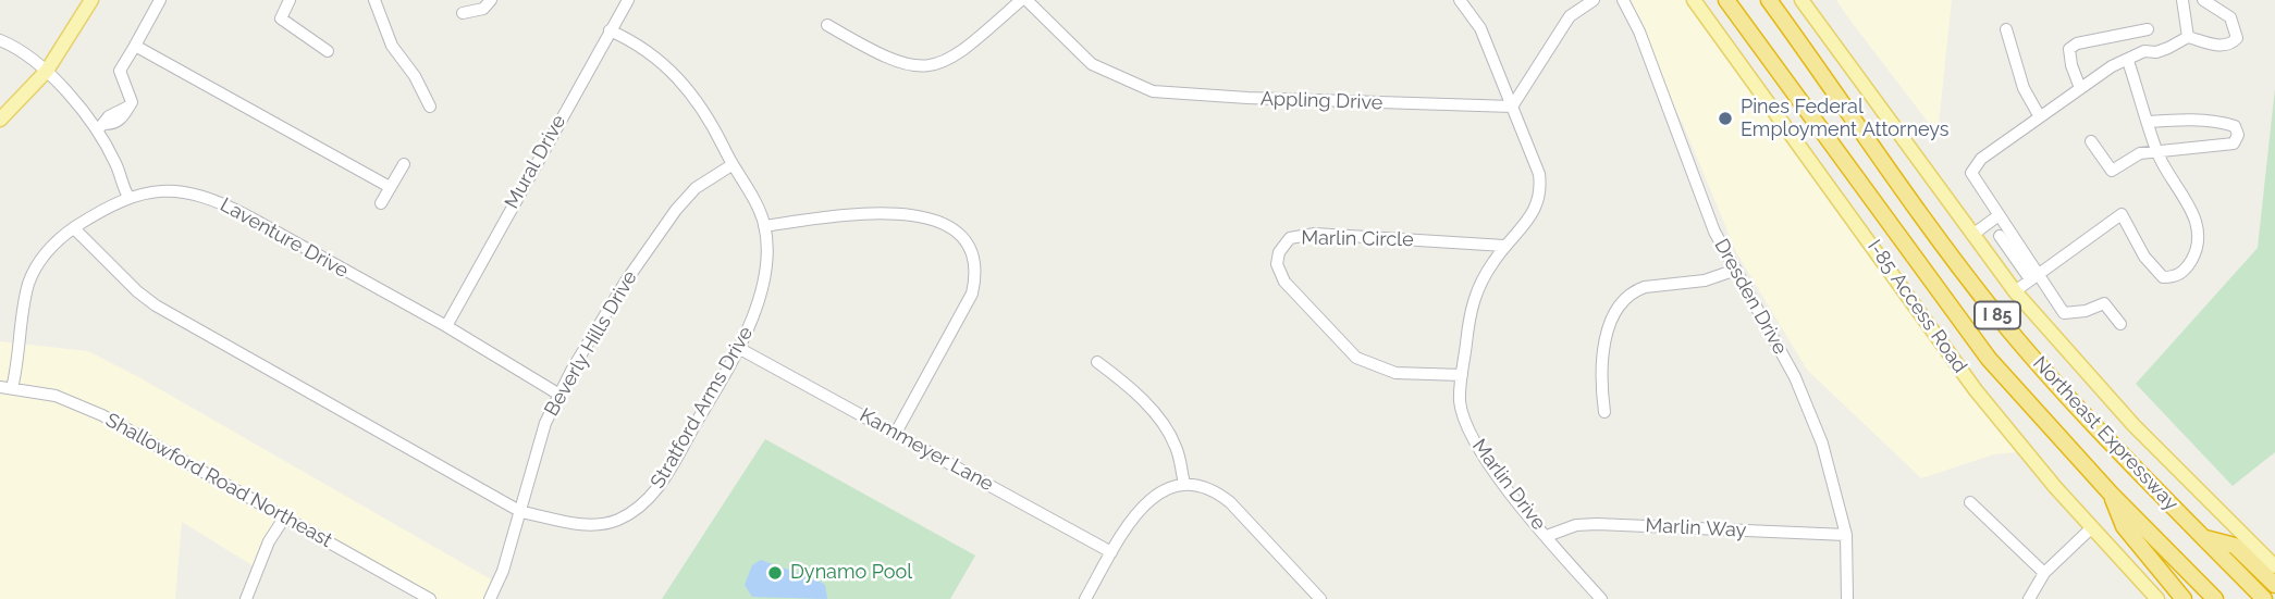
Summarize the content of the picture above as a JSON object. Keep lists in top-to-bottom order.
{
  "streets": {
    "highway": ["I 85", "Northeast Expressway"],
    "main road": ["I-85 Access Road"],
    "street": [
      "Appling Drive",
      "Mural Drive",
      "Laventure Drive",
      "Marlin Circle",
      "Dresden Drive",
      "Beverly Hills Drive",
      "Stratford Arms Drive",
      "Kammeyer Lane",
      "Shallowford Road Northeast",
      "Marlin Drive",
      "Marlin Way"
    ]
  },
  "crossings": [
    ["Appling Drive", "Marlin Drive"],
    ["Mural Drive", "Laventure Drive"],
    ["Mural Drive", "Stratford Arms Drive"],
    ["Laventure Drive", "Beverly Hills Drive"],
    ["Laventure Drive", "Stratford Arms Drive"],
    ["Laventure Drive", "Shallowford Road Northeast"],
    ["Marlin Circle", "Marlin Drive"],
    ["Dresden Drive", "Marlin Way"],
    ["Beverly Hills Drive", "Stratford Arms Drive"],
    ["Stratford Arms Drive", "Kammeyer Lane"],
    ["Marlin Drive", "Marlin Way"]
  ],
  "places": ["Pines Federal Employment Attorneys", "Dynamo Pool"]
}
